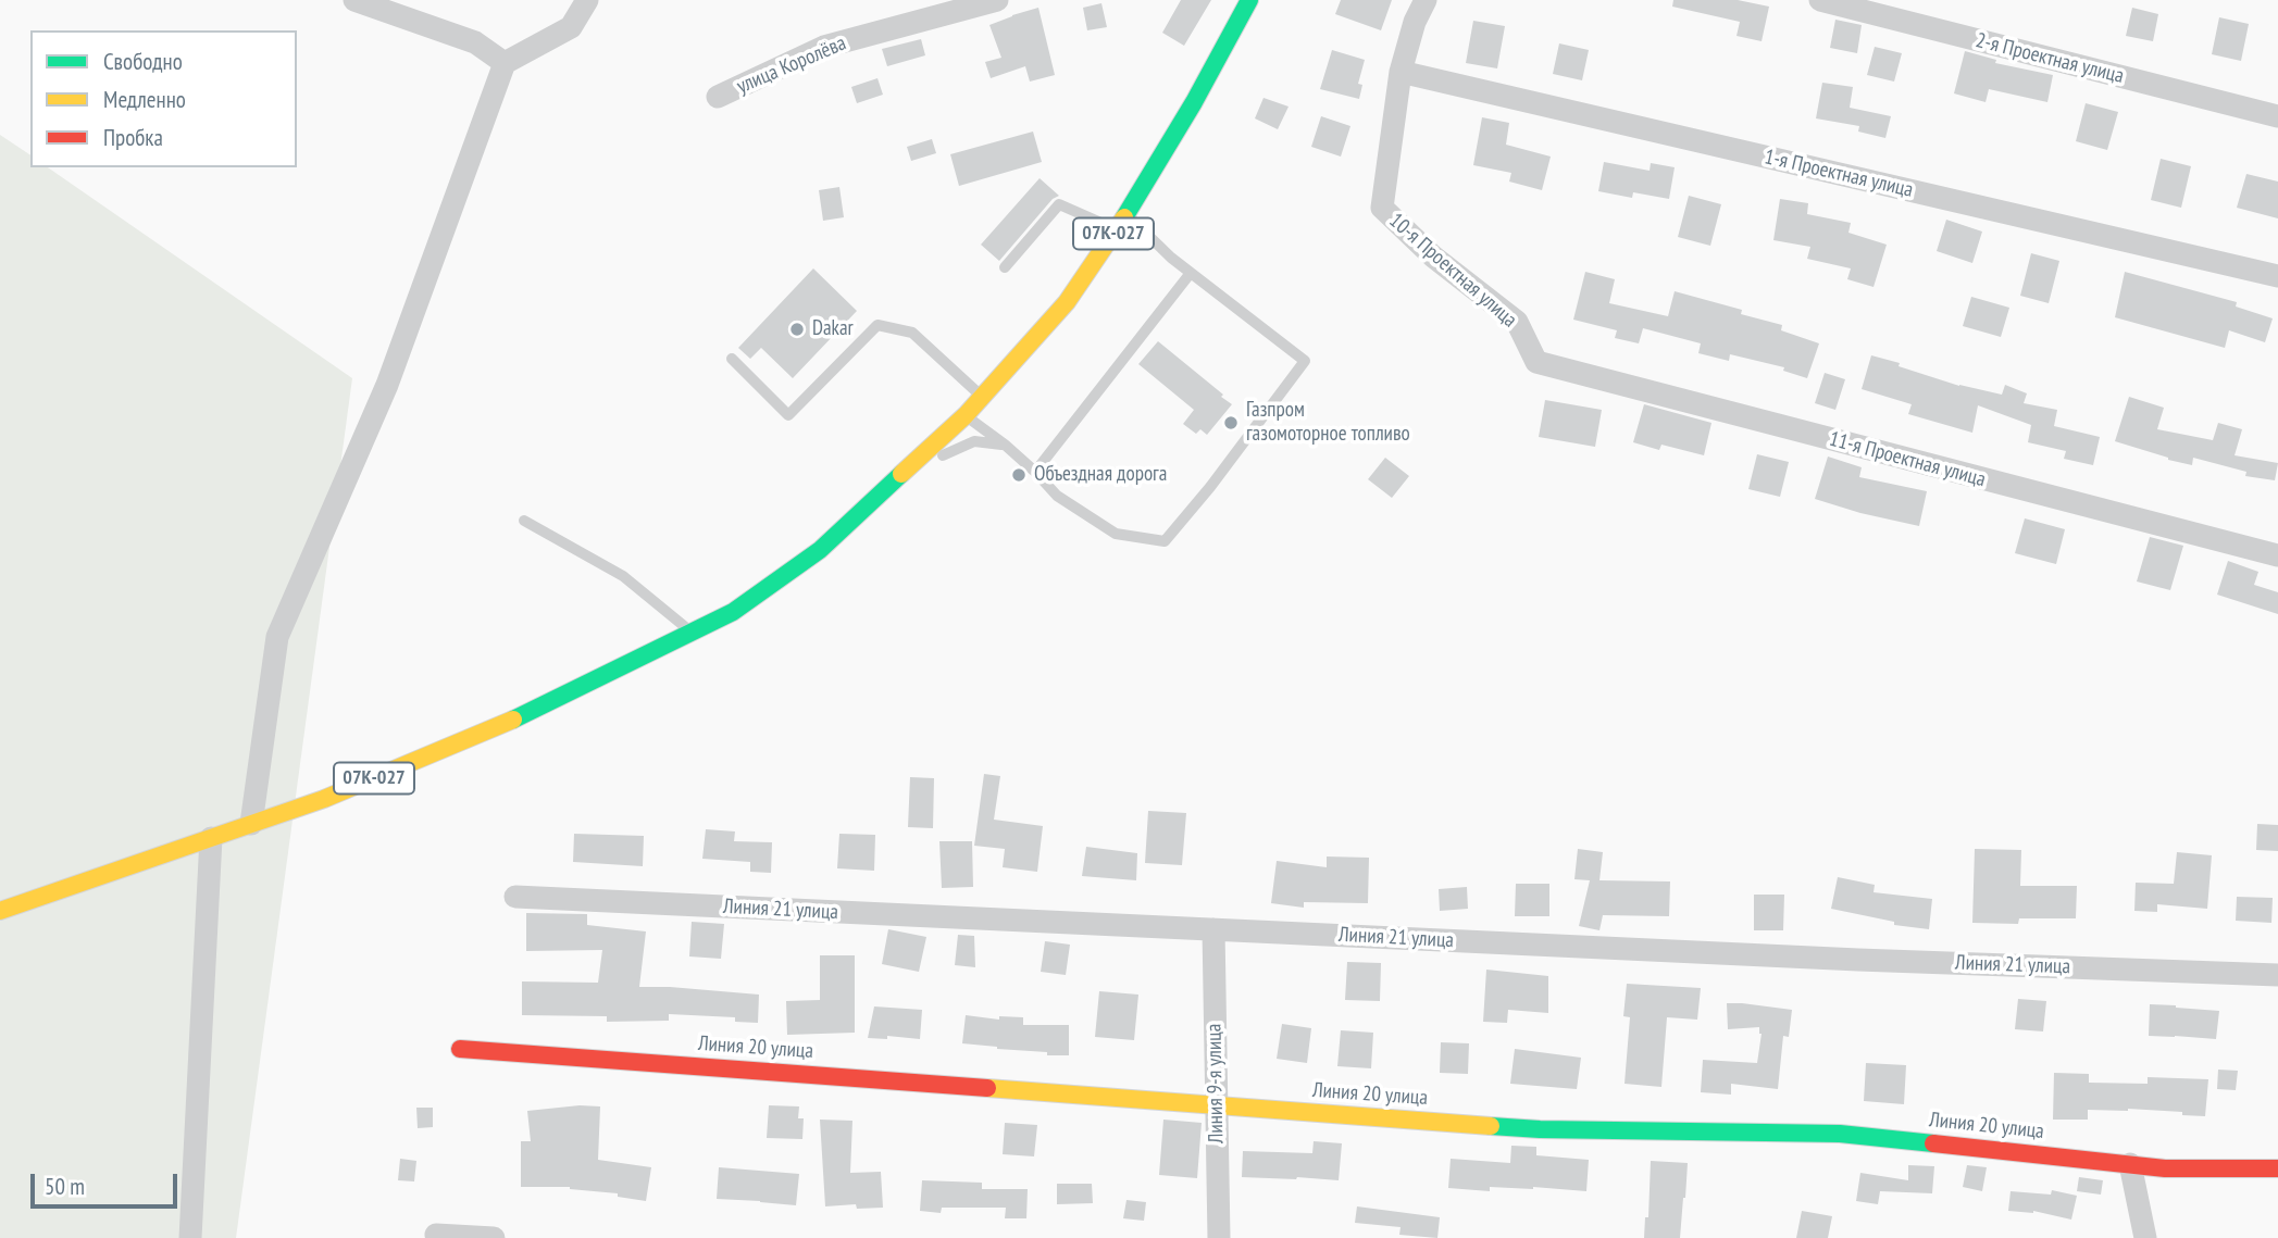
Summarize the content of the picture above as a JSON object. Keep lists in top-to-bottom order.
{
  "streets": {
    "street": [
      "2-я Проектная улица",
      "улица Королёва",
      "1-я Проектная улица",
      "07К-027",
      "10-я Проектная улица",
      "11-я Проектная улица",
      "Линия 21 улица",
      "Линия 20 улица",
      "Линия 9-я улица"
    ]
  },
  "crossings": [
    ["1-я Проектная улица", "10-я Проектная улица"],
    ["10-я Проектная улица", "11-я Проектная улица"],
    ["Линия 21 улица", "Линия 9-я улица"],
    ["Линия 20 улица", "Линия 9-я улица"]
  ],
  "places": ["Dakar", "Газпром газомоторное топливо", "Объездная дорога"],
  "legend": ["Свободно", "Медленно", "Пробка"],
  "scale_bar": "50 m"
}
